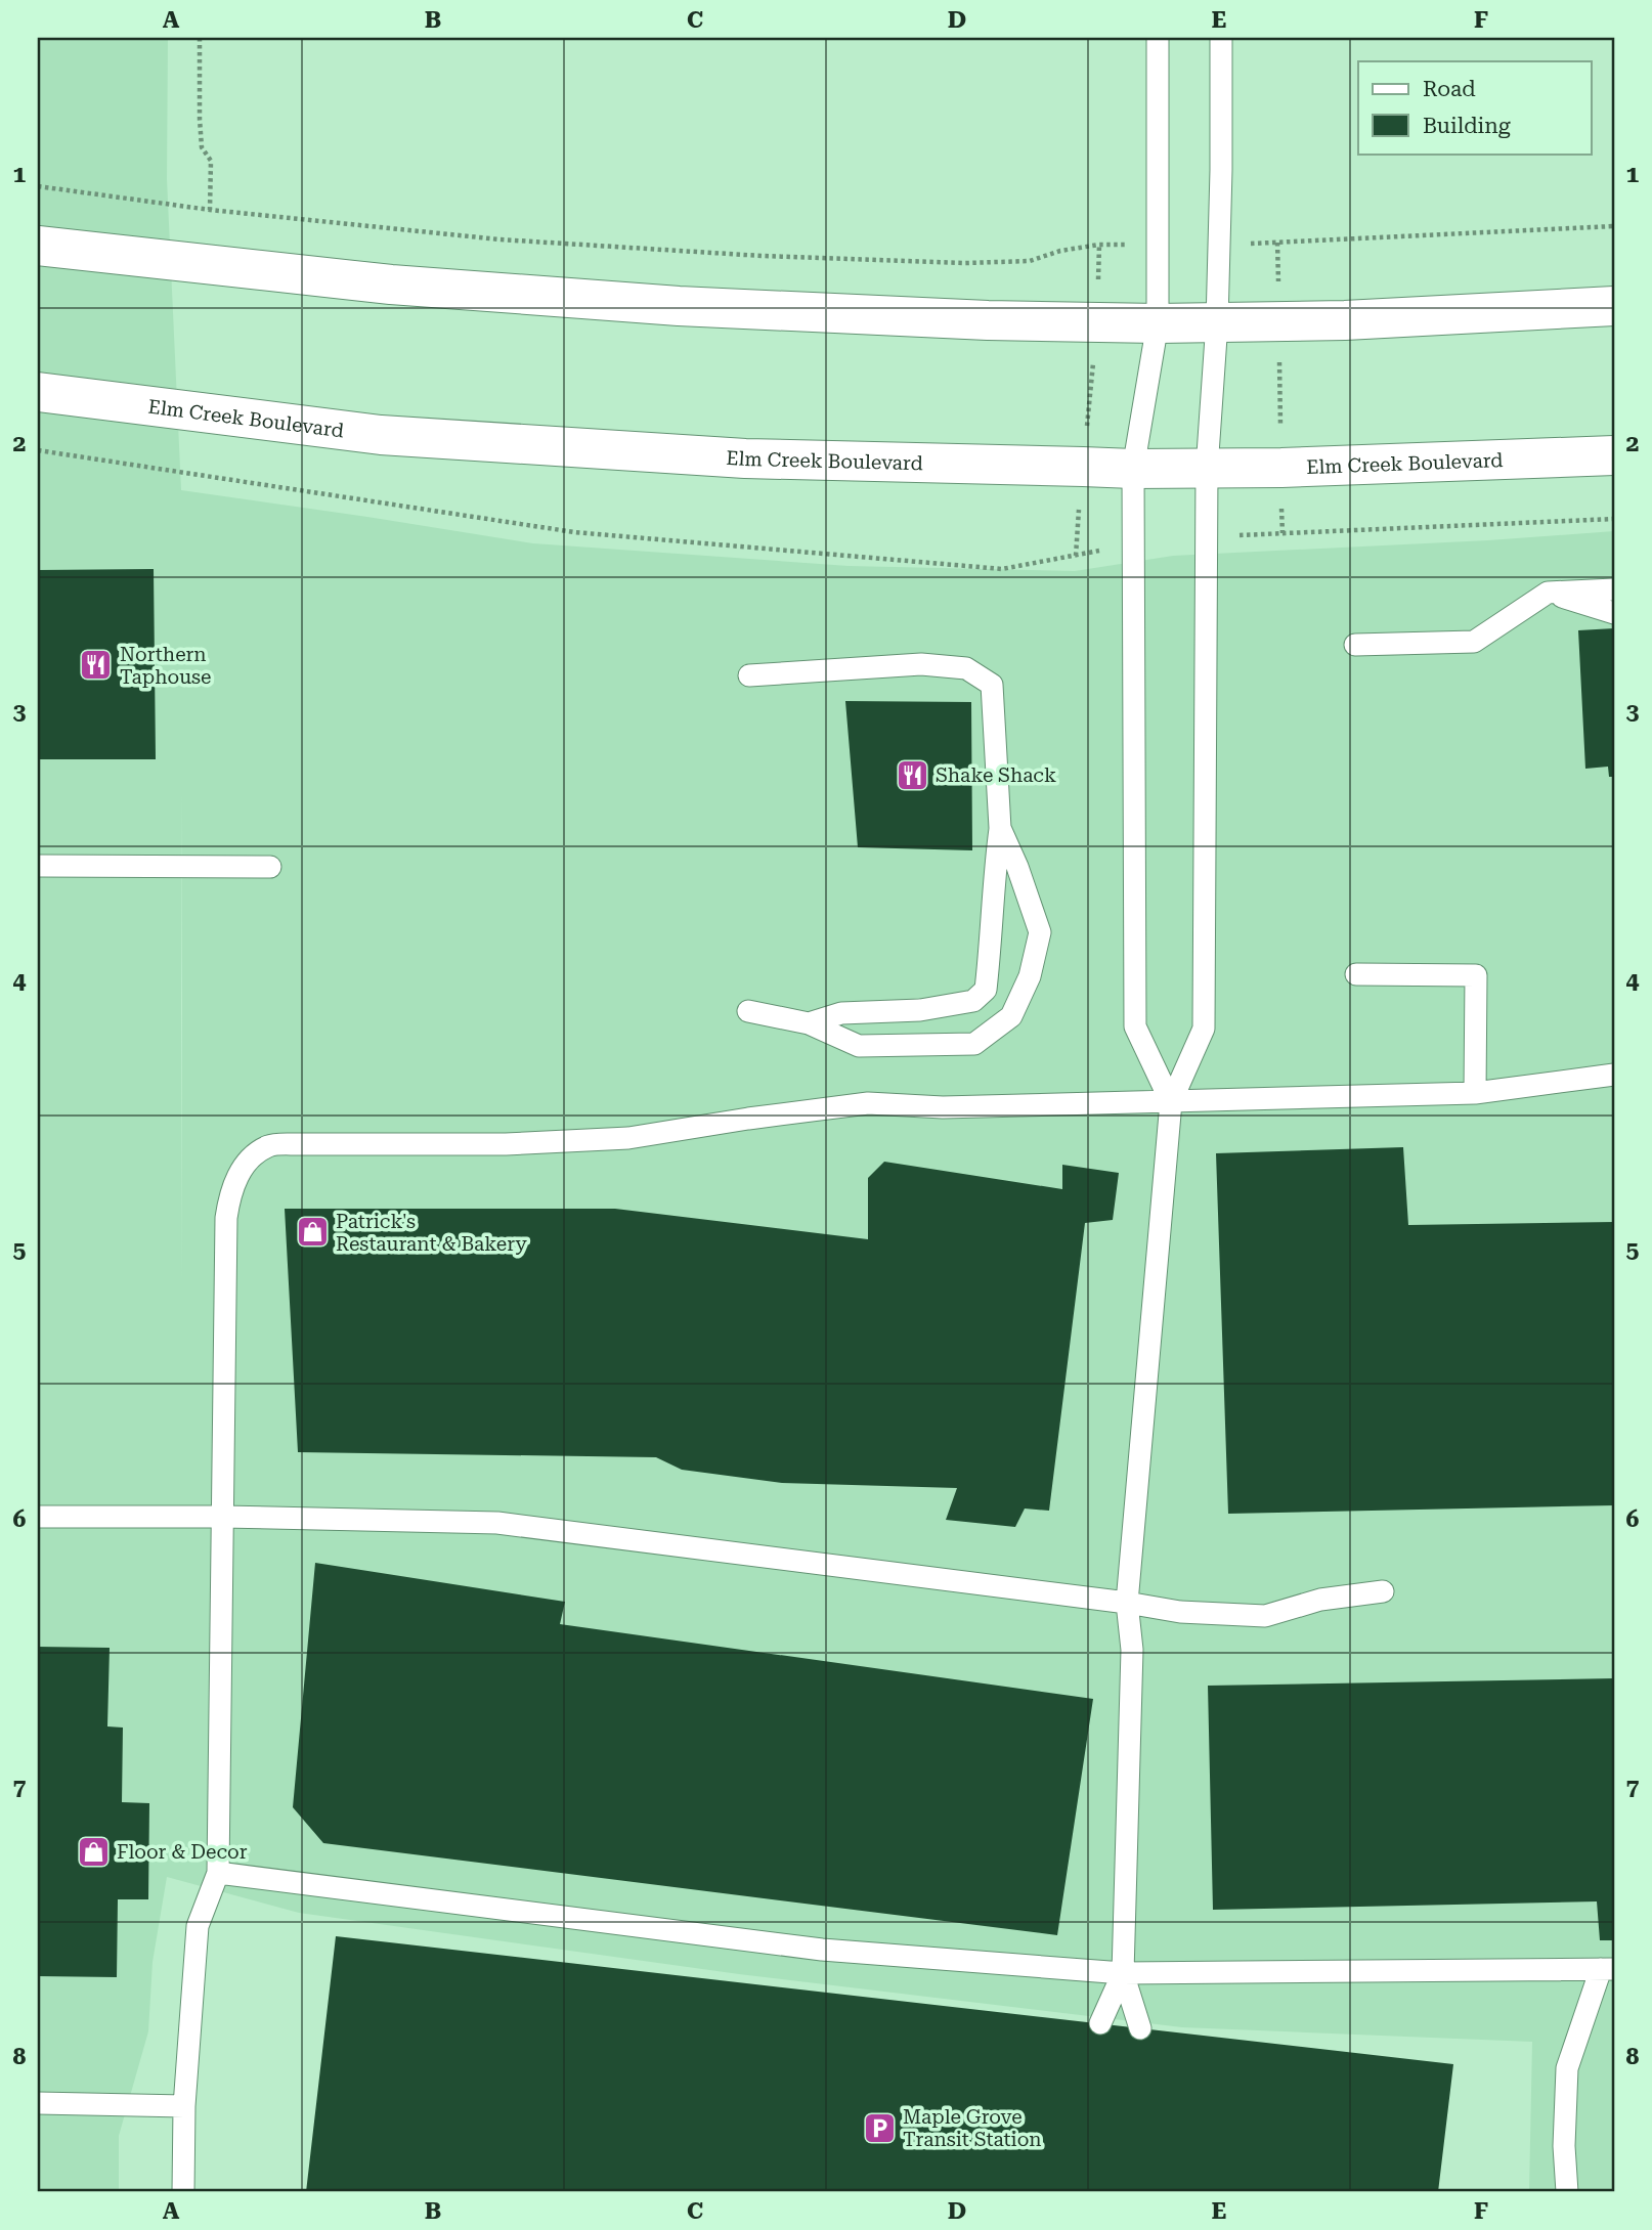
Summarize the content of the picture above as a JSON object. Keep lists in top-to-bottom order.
{
  "streets": {
    "main road": ["Elm Creek Boulevard"]
  },
  "places": {
    "restaurant": ["Northern Taphouse", "Shake Shack"],
    "shop": ["Patrick's Restaurant & Bakery", "Floor & Decor"],
    "parking": ["Maple Grove Transit Station"]
  },
  "legend": ["Road", "Building"],
  "grid": {
    "columns": [
      "A",
      "B",
      "C",
      "D",
      "E",
      "F"
    ],
    "rows": [
      "1",
      "2",
      "3",
      "4",
      "5",
      "6",
      "7",
      "8"
    ]
  }
}
